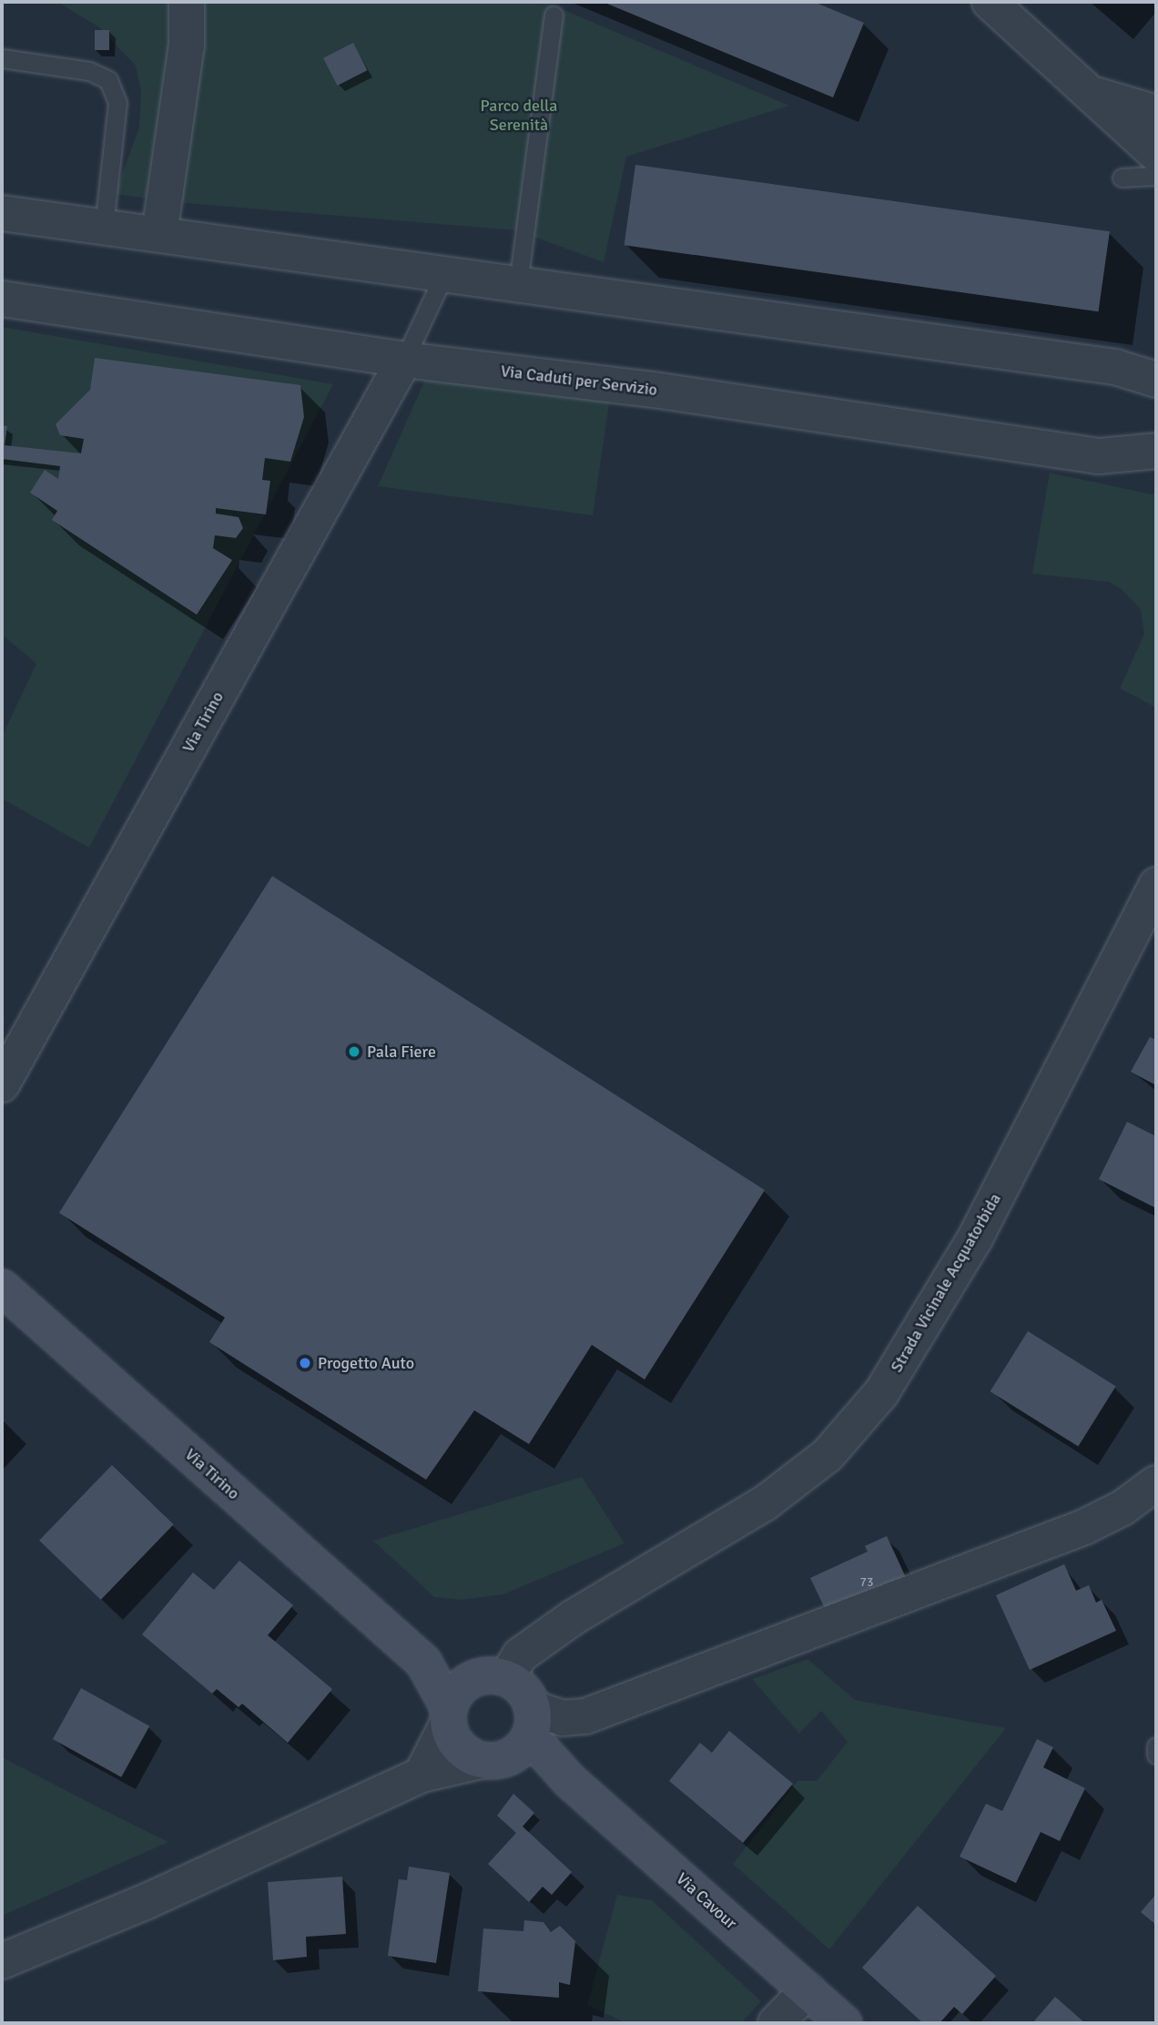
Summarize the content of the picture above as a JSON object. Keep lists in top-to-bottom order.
{
  "streets": {
    "street": [
      "Via Caduti per Servizio",
      "Via Tirino",
      "Strada Vicinale Acquatorbida",
      "Via Cavour"
    ]
  },
  "crossings": [
    ["Via Caduti per Servizio", "Via Tirino"],
    ["Via Tirino", "Strada Vicinale Acquatorbida"],
    ["Via Tirino", "Via Cavour"],
    ["Strada Vicinale Acquatorbida", "Via Cavour"]
  ],
  "parks": ["Parco della Serenità"],
  "places": ["Pala Fiere", "Progetto Auto"],
  "house_numbers": ["73"]
}
